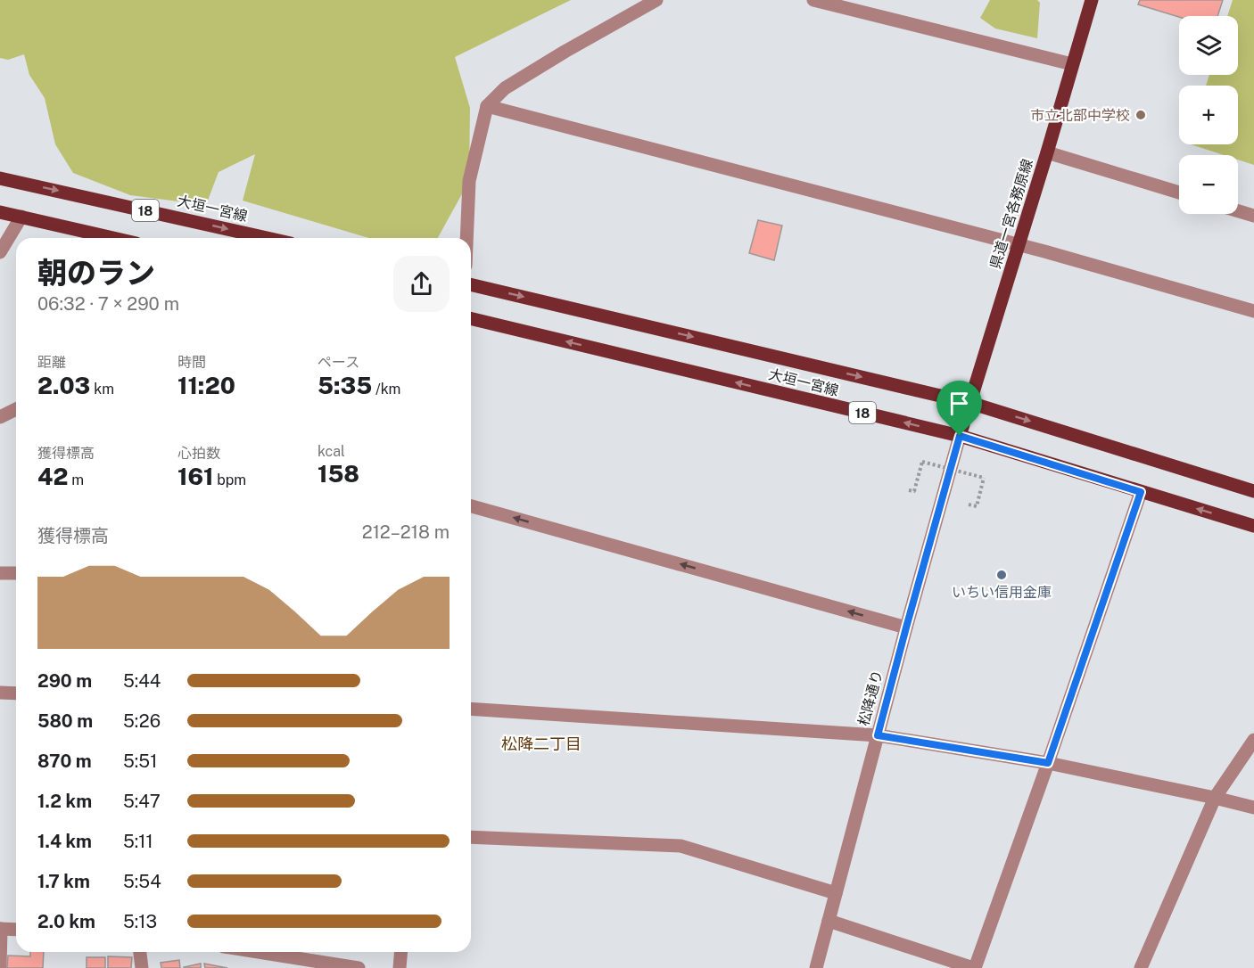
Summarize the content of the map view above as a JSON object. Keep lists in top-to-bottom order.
{
  "streets": {
    "main road": ["大垣一宮線", "18", "県道一宮各務原線"],
    "street": ["松降通り"]
  },
  "crossings": [
    ["大垣一宮線", "県道一宮各務原線"],
    ["大垣一宮線", "松降通り"],
    ["県道一宮各務原線", "松降通り"]
  ],
  "districts": ["松降二丁目"],
  "places": ["市立北部中学校", "いちい信用金庫"],
  "page": {
    "map_buttons": ["+", "−"],
    "heading": ["朝のラン", "06:32 · 7 × 290 m"],
    "stats": [
      ["距離", "2.03 km"],
      ["時間", "11:20"],
      ["ペース", "5:35 /km"],
      ["獲得標高", "42 m"],
      ["心拍数", "161 bpm"],
      ["kcal", "158"]
    ],
    "chart": ["獲得標高", "212–218 m"],
    "list": [
      {
        "name": "290 m",
        "note": "5:44"
      },
      {
        "name": "580 m",
        "note": "5:26"
      },
      {
        "name": "870 m",
        "note": "5:51"
      },
      {
        "name": "1.2 km",
        "note": "5:47"
      },
      {
        "name": "1.4 km",
        "note": "5:11"
      },
      {
        "name": "1.7 km",
        "note": "5:54"
      },
      {
        "name": "2.0 km",
        "note": "5:13"
      }
    ]
  }
}
